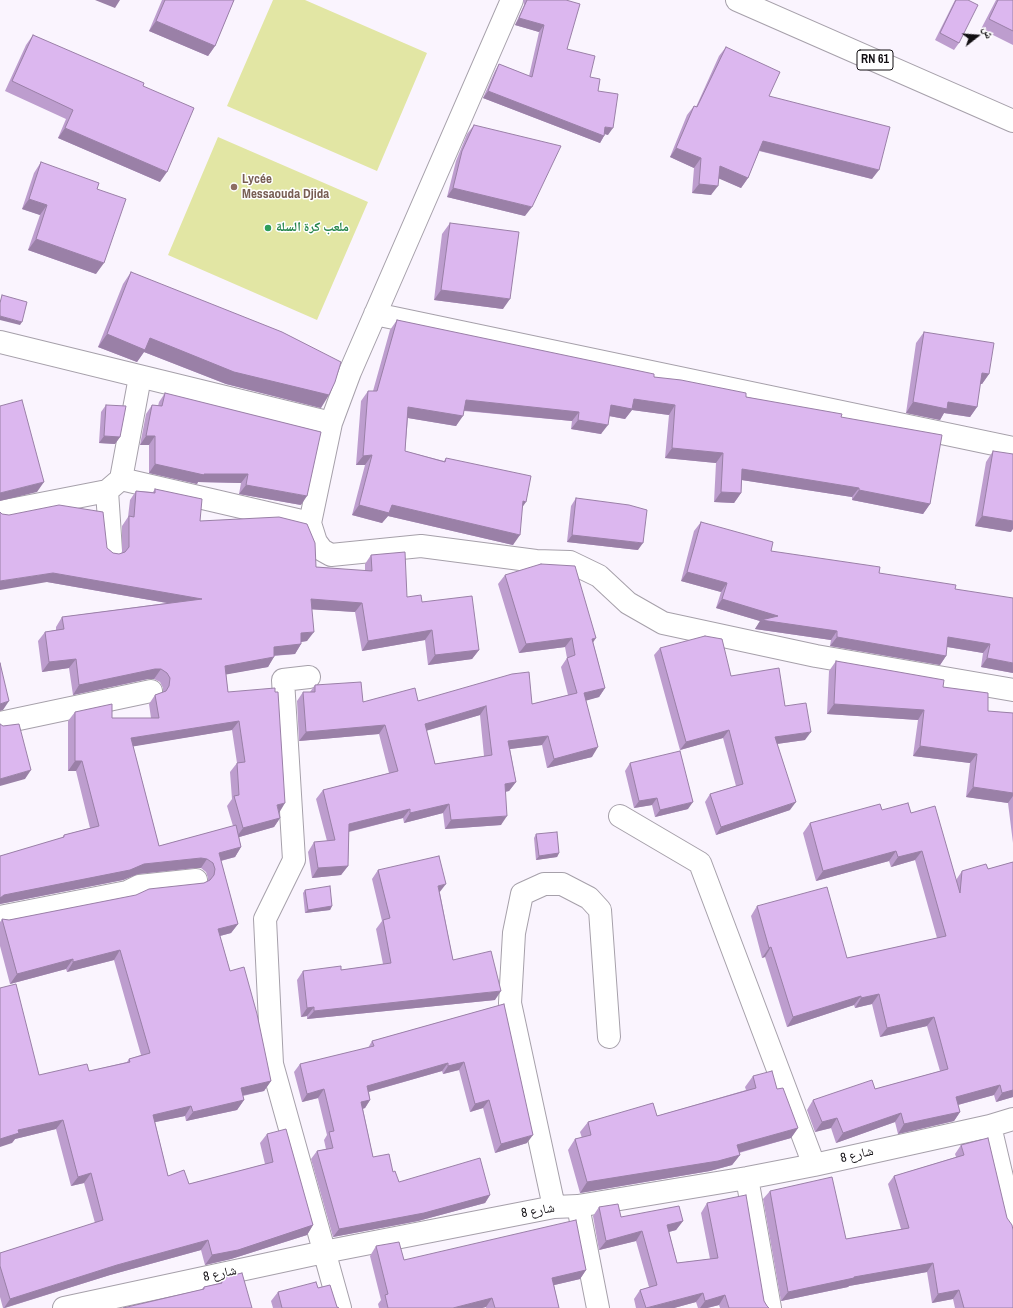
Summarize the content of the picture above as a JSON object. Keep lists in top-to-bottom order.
{
  "streets": {
    "street": ["RN 61", "شارع 8"]
  },
  "places": ["Lycée Messaouda Djida", "ملعب كرة السلة"],
  "north": "right"
}
